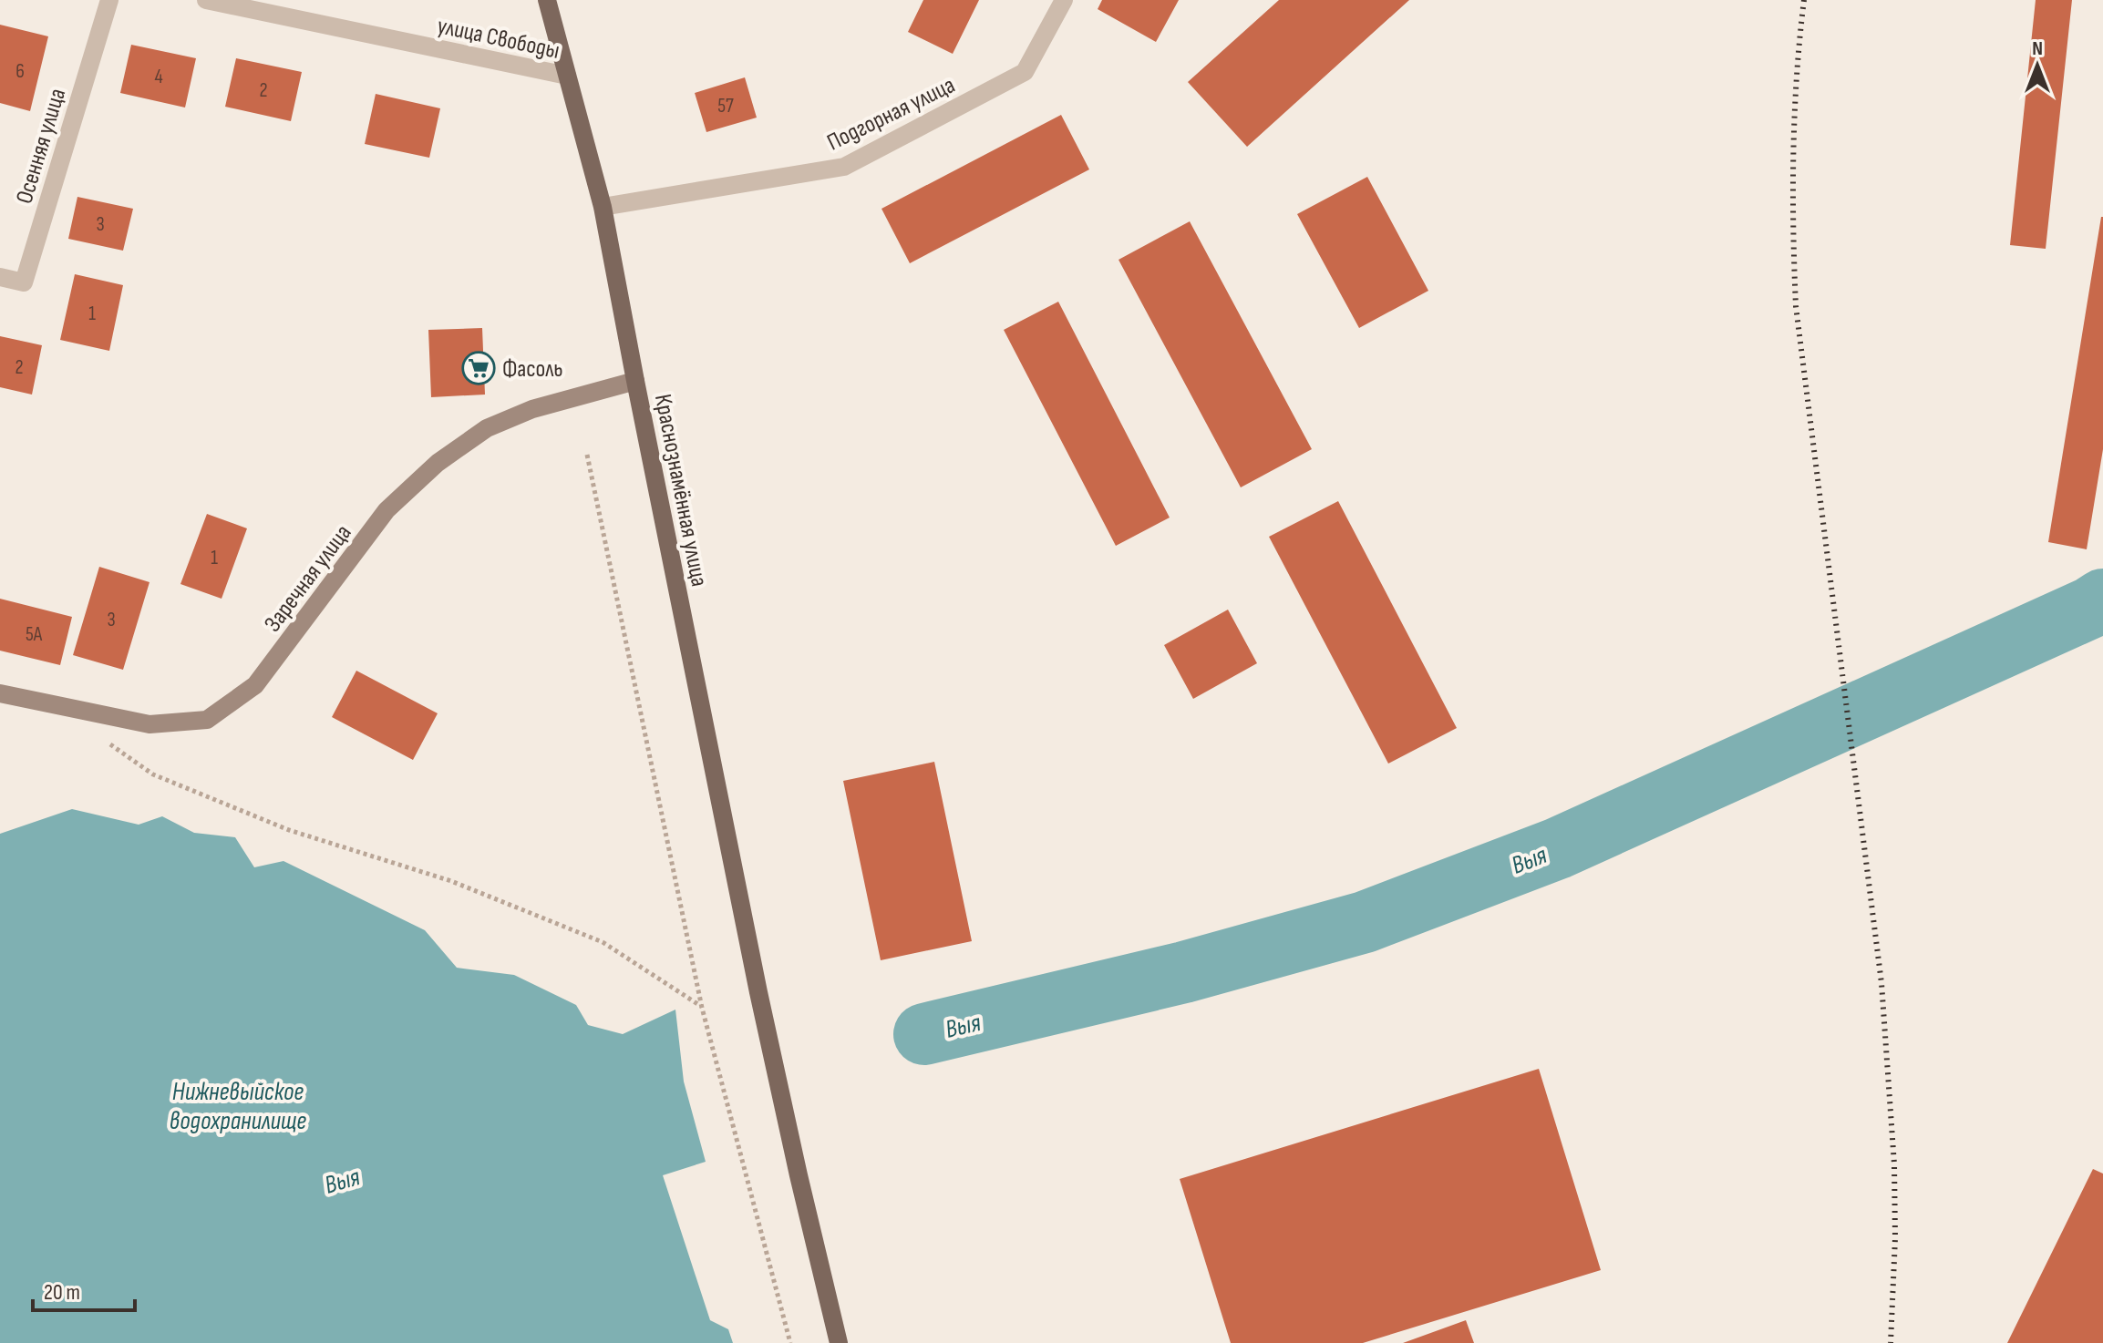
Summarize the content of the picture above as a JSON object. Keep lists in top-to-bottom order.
{
  "streets": {
    "main road": ["Краснознамённая улица"],
    "street": [
      "улица Свободы",
      "Подгорная улица",
      "Осенняя улица",
      "Заречная улица"
    ]
  },
  "crossings": [
    ["улица Свободы", "Краснознамённая улица"],
    ["Подгорная улица", "Краснознамённая улица"],
    ["Краснознамённая улица", "Заречная улица"]
  ],
  "water": ["Выя", "Нижневыйское водохранилище"],
  "places": {
    "supermarket": ["Фасоль"]
  },
  "house_numbers": [
    "6",
    "4",
    "2",
    "57",
    "3",
    "1",
    "2",
    "1",
    "3",
    "5А"
  ],
  "scale_bar": "20 m",
  "north": "top"
}
